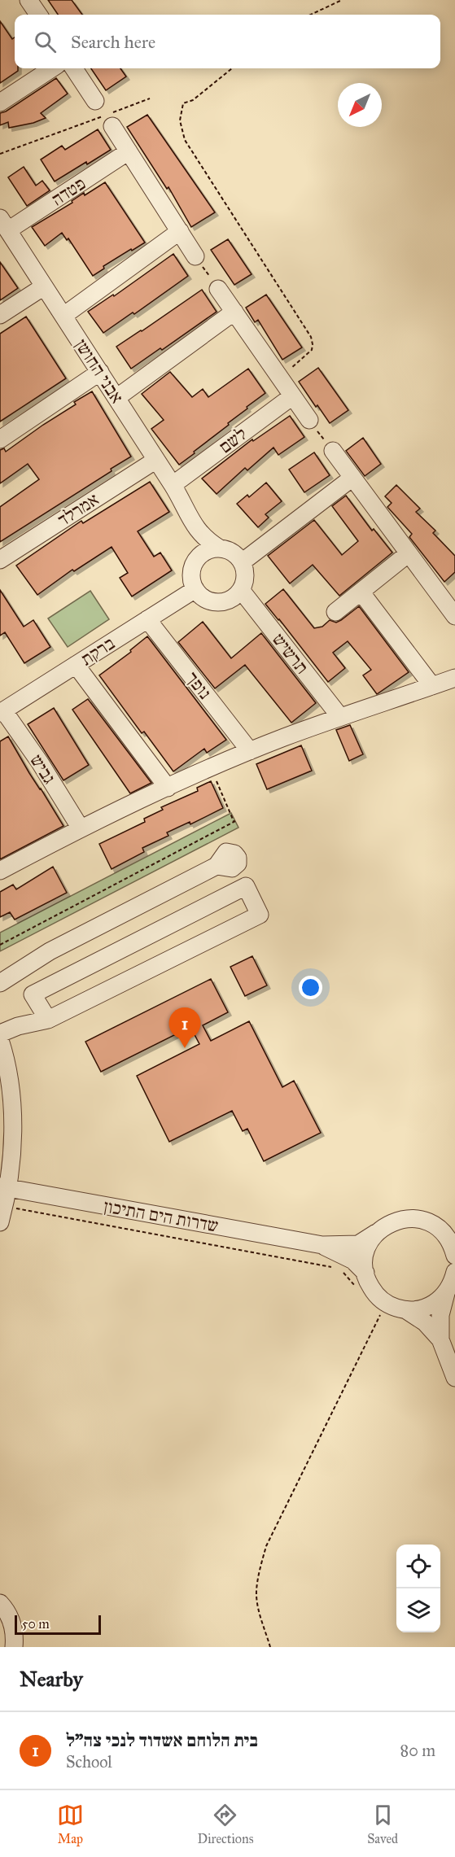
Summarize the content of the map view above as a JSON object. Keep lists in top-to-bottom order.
{
  "streets": {
    "street": [
      "פטדה",
      "אבני החושן",
      "לשם",
      "אמרלד",
      "ברקת",
      "תרשיש",
      "נופך",
      "גביש",
      "שדרות הים התיכון"
    ]
  },
  "crossings": [
    ["פטדה", "אבני החושן"],
    ["אבני החושן", "לשם"],
    ["אבני החושן", "אמרלד"],
    ["אבני החושן", "ברקת"],
    ["אבני החושן", "תרשיש"],
    ["ברקת", "תרשיש"],
    ["ברקת", "נופך"],
    ["ברקת", "גביש"]
  ],
  "scale_bar": "50 m",
  "north": "bottom left",
  "page": {
    "search": "Search here",
    "pins": "1",
    "scale": "50 m",
    "heading": "Nearby",
    "list": [
      {
        "mark": "1",
        "name": "בית הלוחם אשדוד לנכי צה\"ל",
        "note": "School",
        "value": "80 m"
      }
    ],
    "nav": ["Map", "Directions", "Saved"]
  }
}
